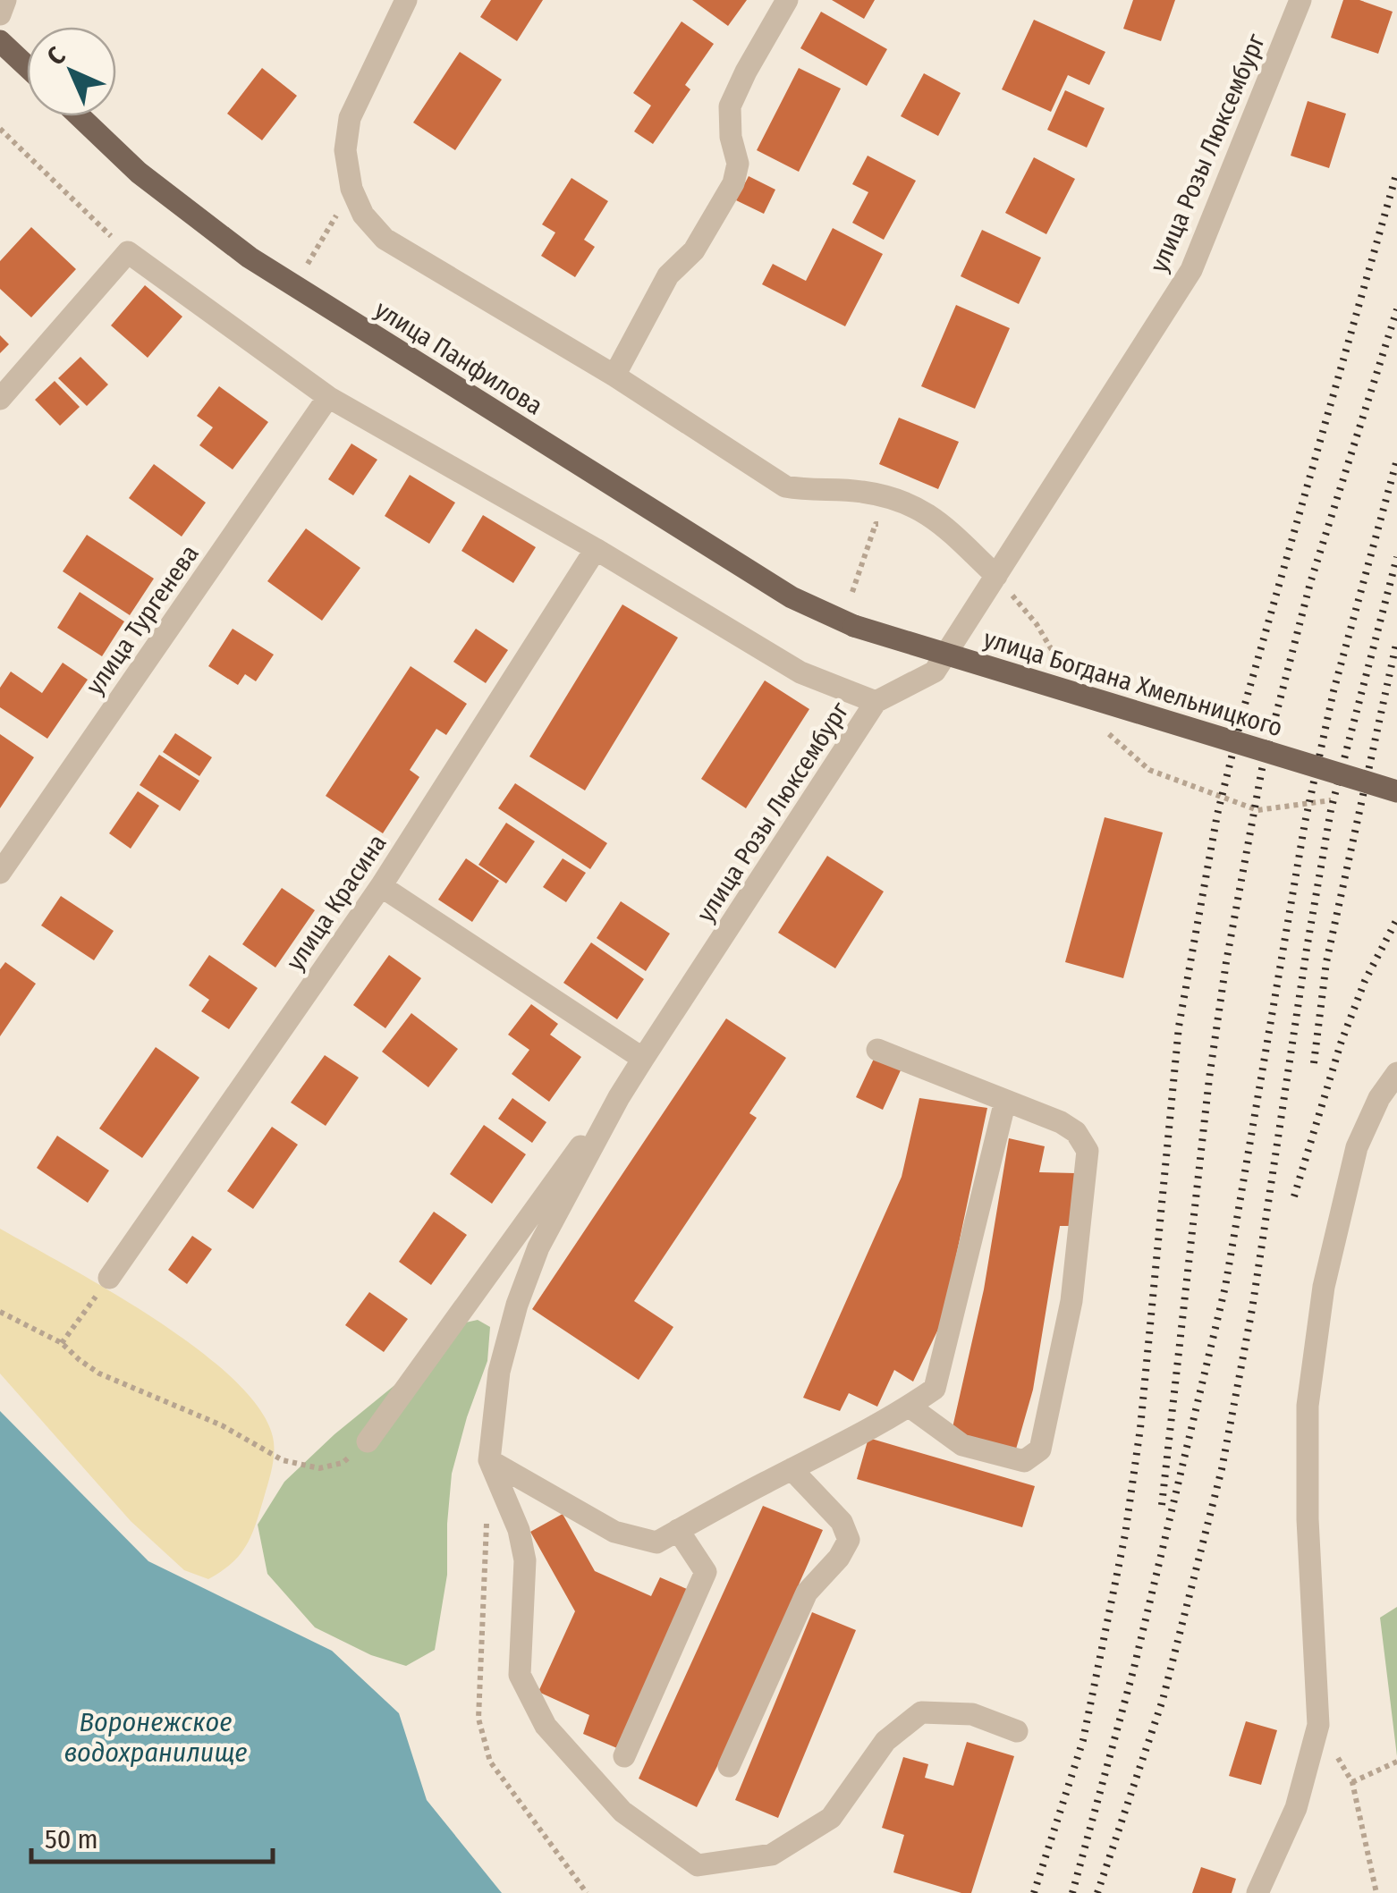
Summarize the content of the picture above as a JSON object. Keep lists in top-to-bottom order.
{
  "streets": {
    "main road": ["улица Панфилова", "улица Богдана Хмельницкого"],
    "street": ["улица Розы Люксембург", "улица Тургенева", "улица Красина"]
  },
  "crossings": [
    ["улица Панфилова", "улица Богдана Хмельницкого"]
  ],
  "water": ["Воронежское водохранилище"],
  "scale_bar": "50 m",
  "north": "top left"
}
